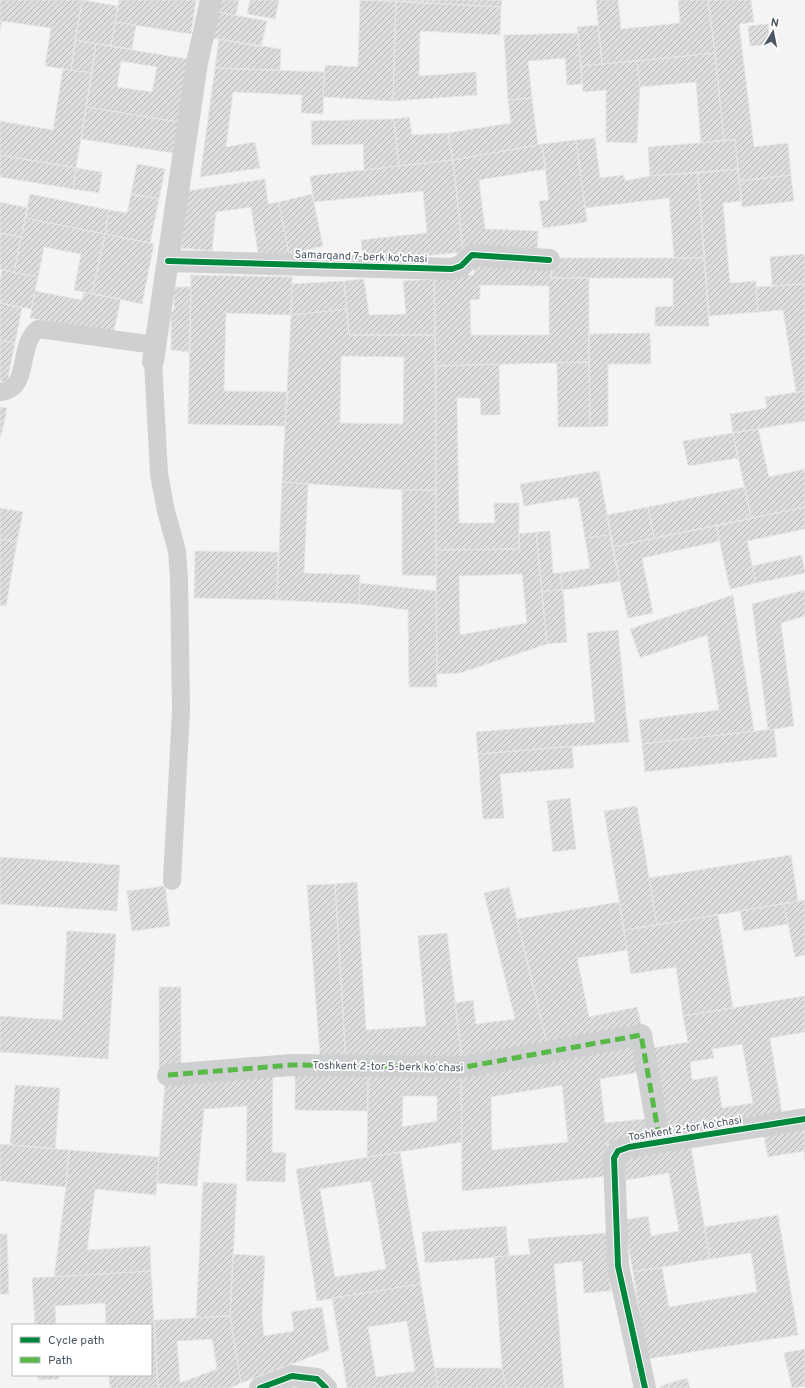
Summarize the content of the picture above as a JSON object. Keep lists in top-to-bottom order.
{
  "streets": {
    "street": ["Samarqand 7-berk ko'chasi", "Toshkent 2-tor 5-berk koʻchasi", "Toshkent 2-tor koʻchasi"]
  },
  "crossings": [
    ["Toshkent 2-tor 5-berk koʻchasi", "Toshkent 2-tor koʻchasi"]
  ],
  "legend": ["Cycle path", "Path"],
  "north": "top"
}
